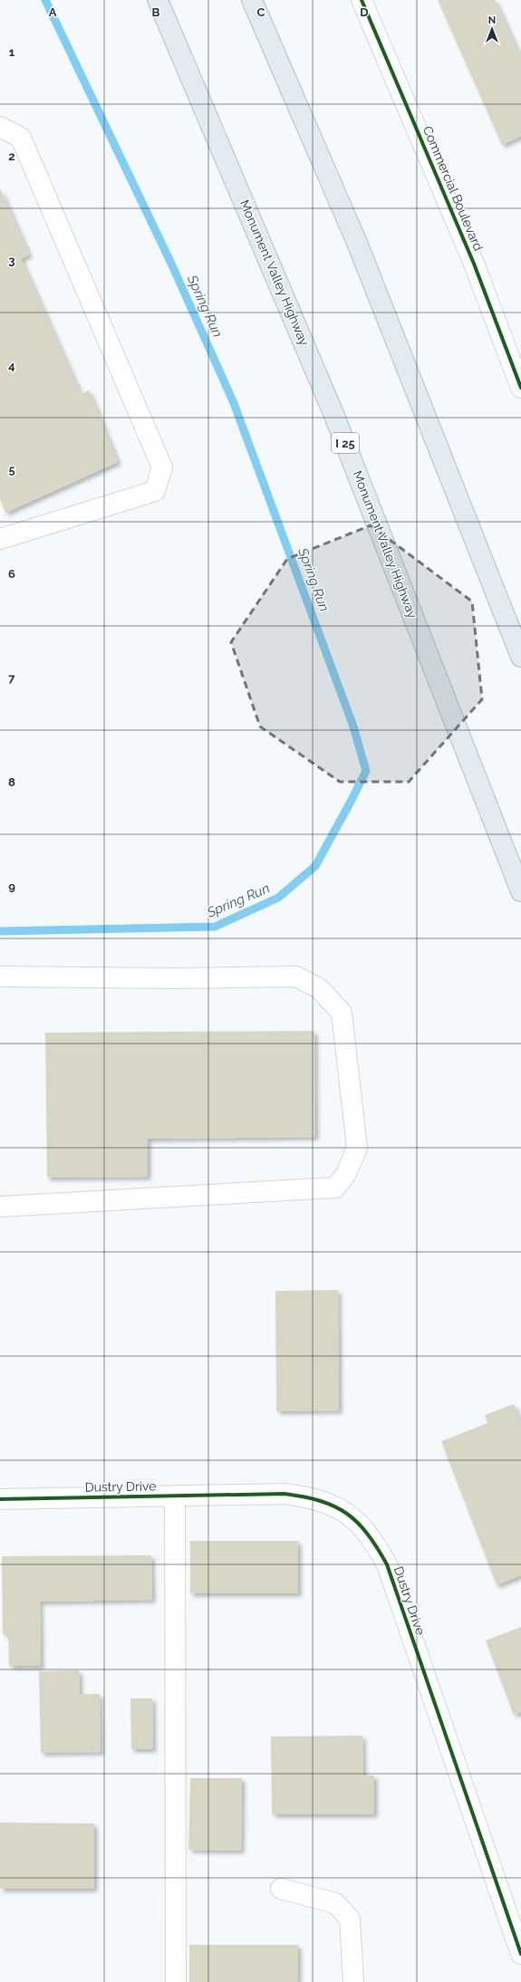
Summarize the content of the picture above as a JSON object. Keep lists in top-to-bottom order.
{
  "streets": {
    "highway": ["Monument Valley Highway", "I 25"],
    "street": ["Commercial Boulevard", "Dustry Drive"]
  },
  "water": ["Spring Run"],
  "north": "top",
  "grid": {
    "columns": [
      "A",
      "B",
      "C",
      "D"
    ],
    "rows": [
      "1",
      "2",
      "3",
      "4",
      "5",
      "6",
      "7",
      "8",
      "9"
    ]
  }
}
